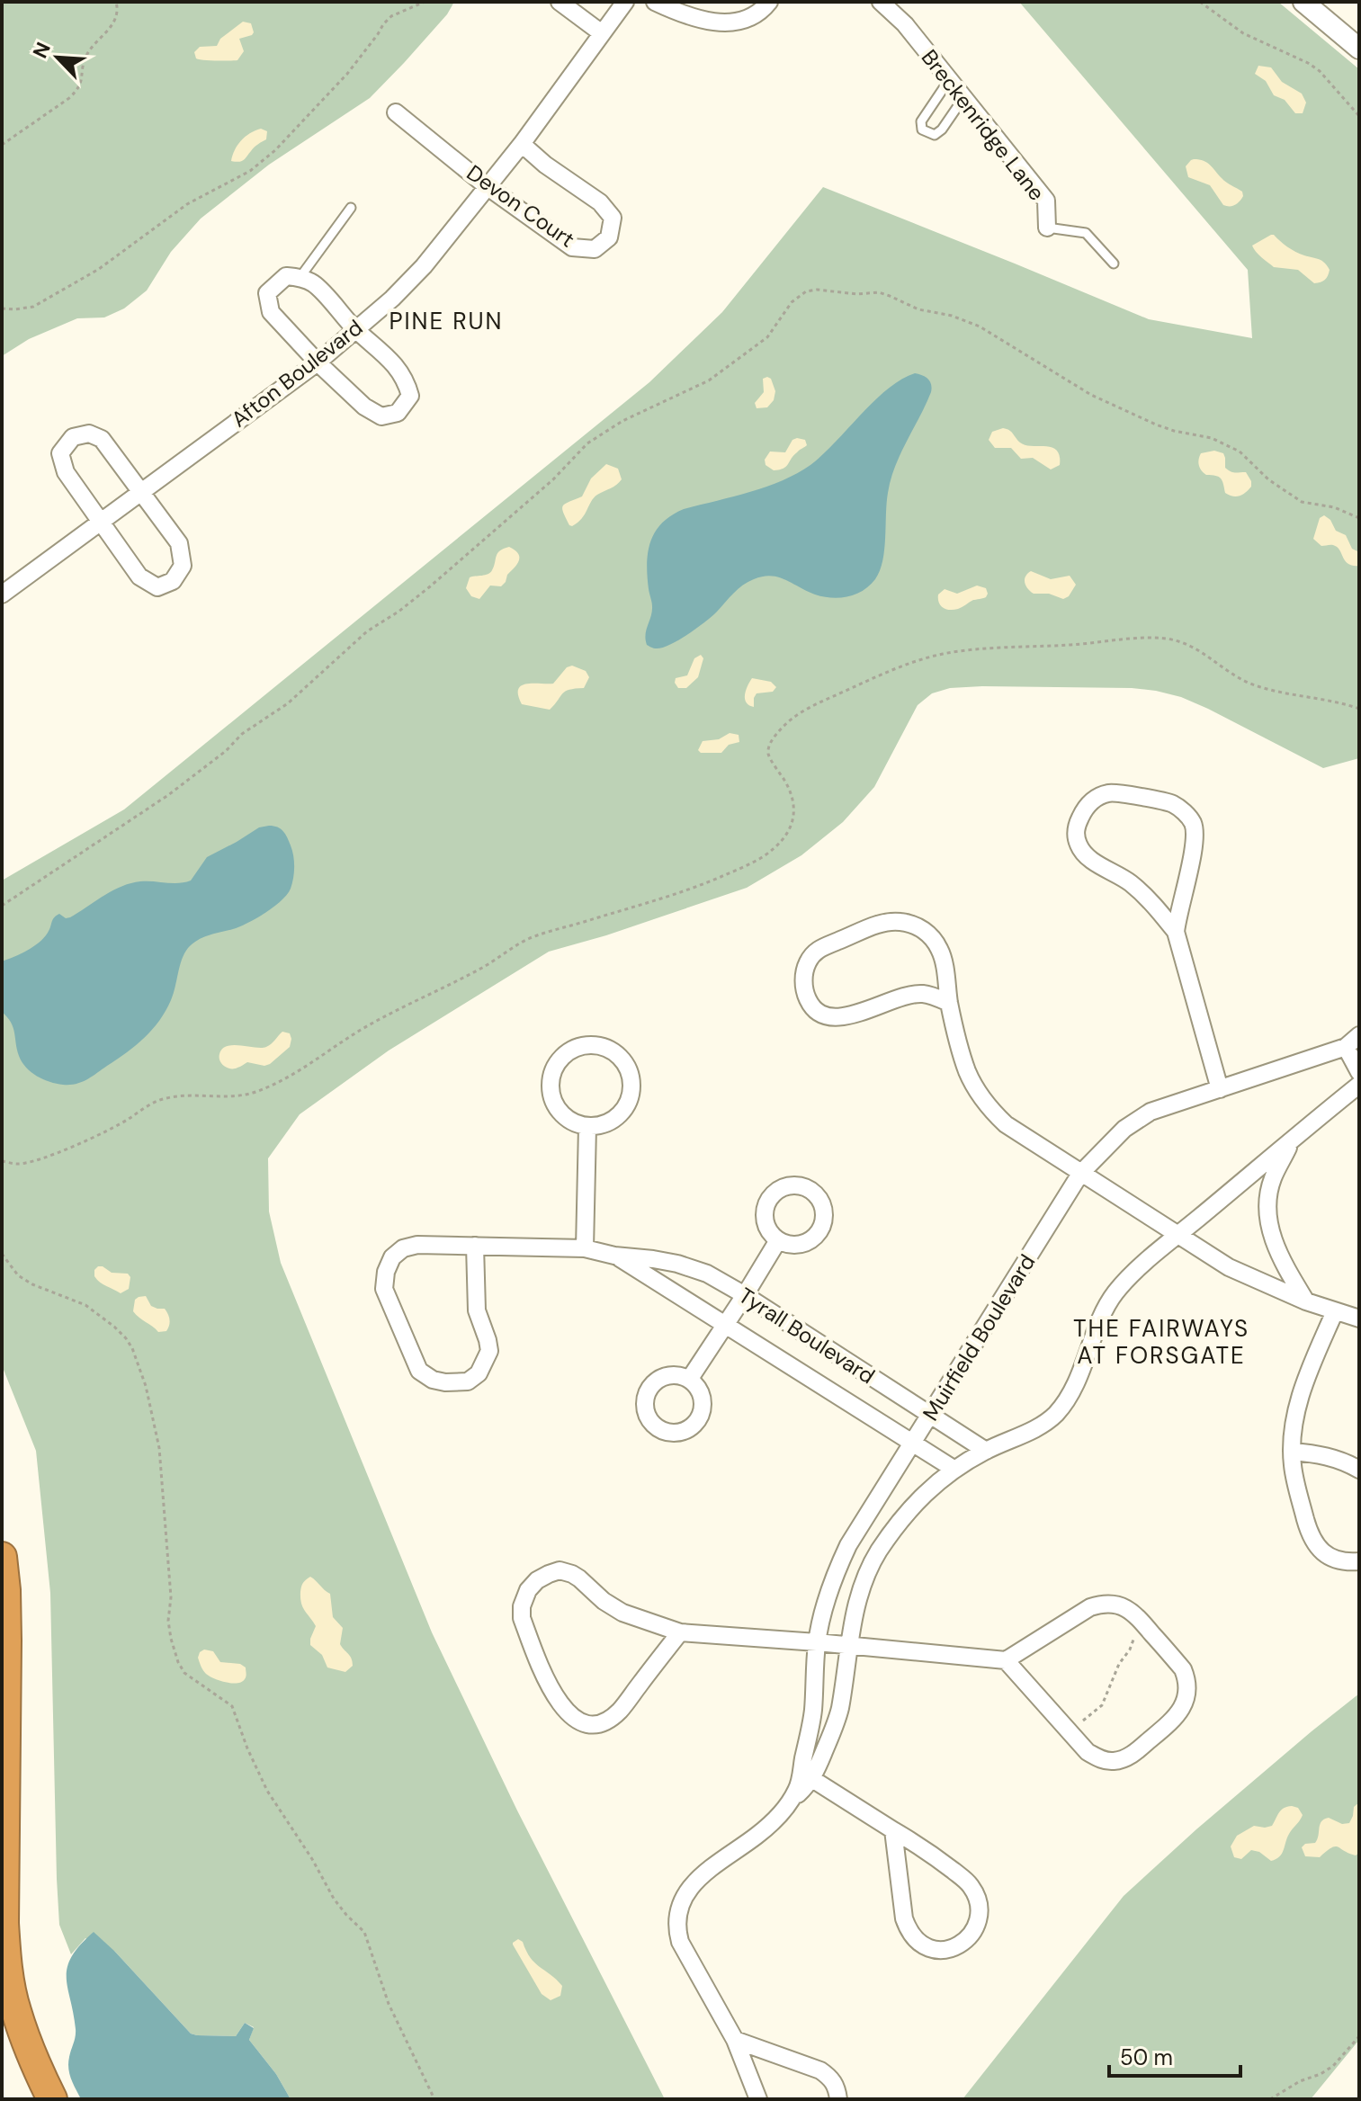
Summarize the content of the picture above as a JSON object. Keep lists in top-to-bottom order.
{
  "streets": {
    "street": [
      "Breckenridge Lane",
      "Devon Court",
      "Afton Boulevard",
      "Tyrall Boulevard",
      "Muirfield Boulevard"
    ]
  },
  "crossings": [
    ["Devon Court", "Afton Boulevard"],
    ["Tyrall Boulevard", "Muirfield Boulevard"]
  ],
  "districts": ["PINE RUN", "THE FAIRWAYS AT FORSGATE"],
  "scale_bar": "50 m",
  "north": "top left"
}
